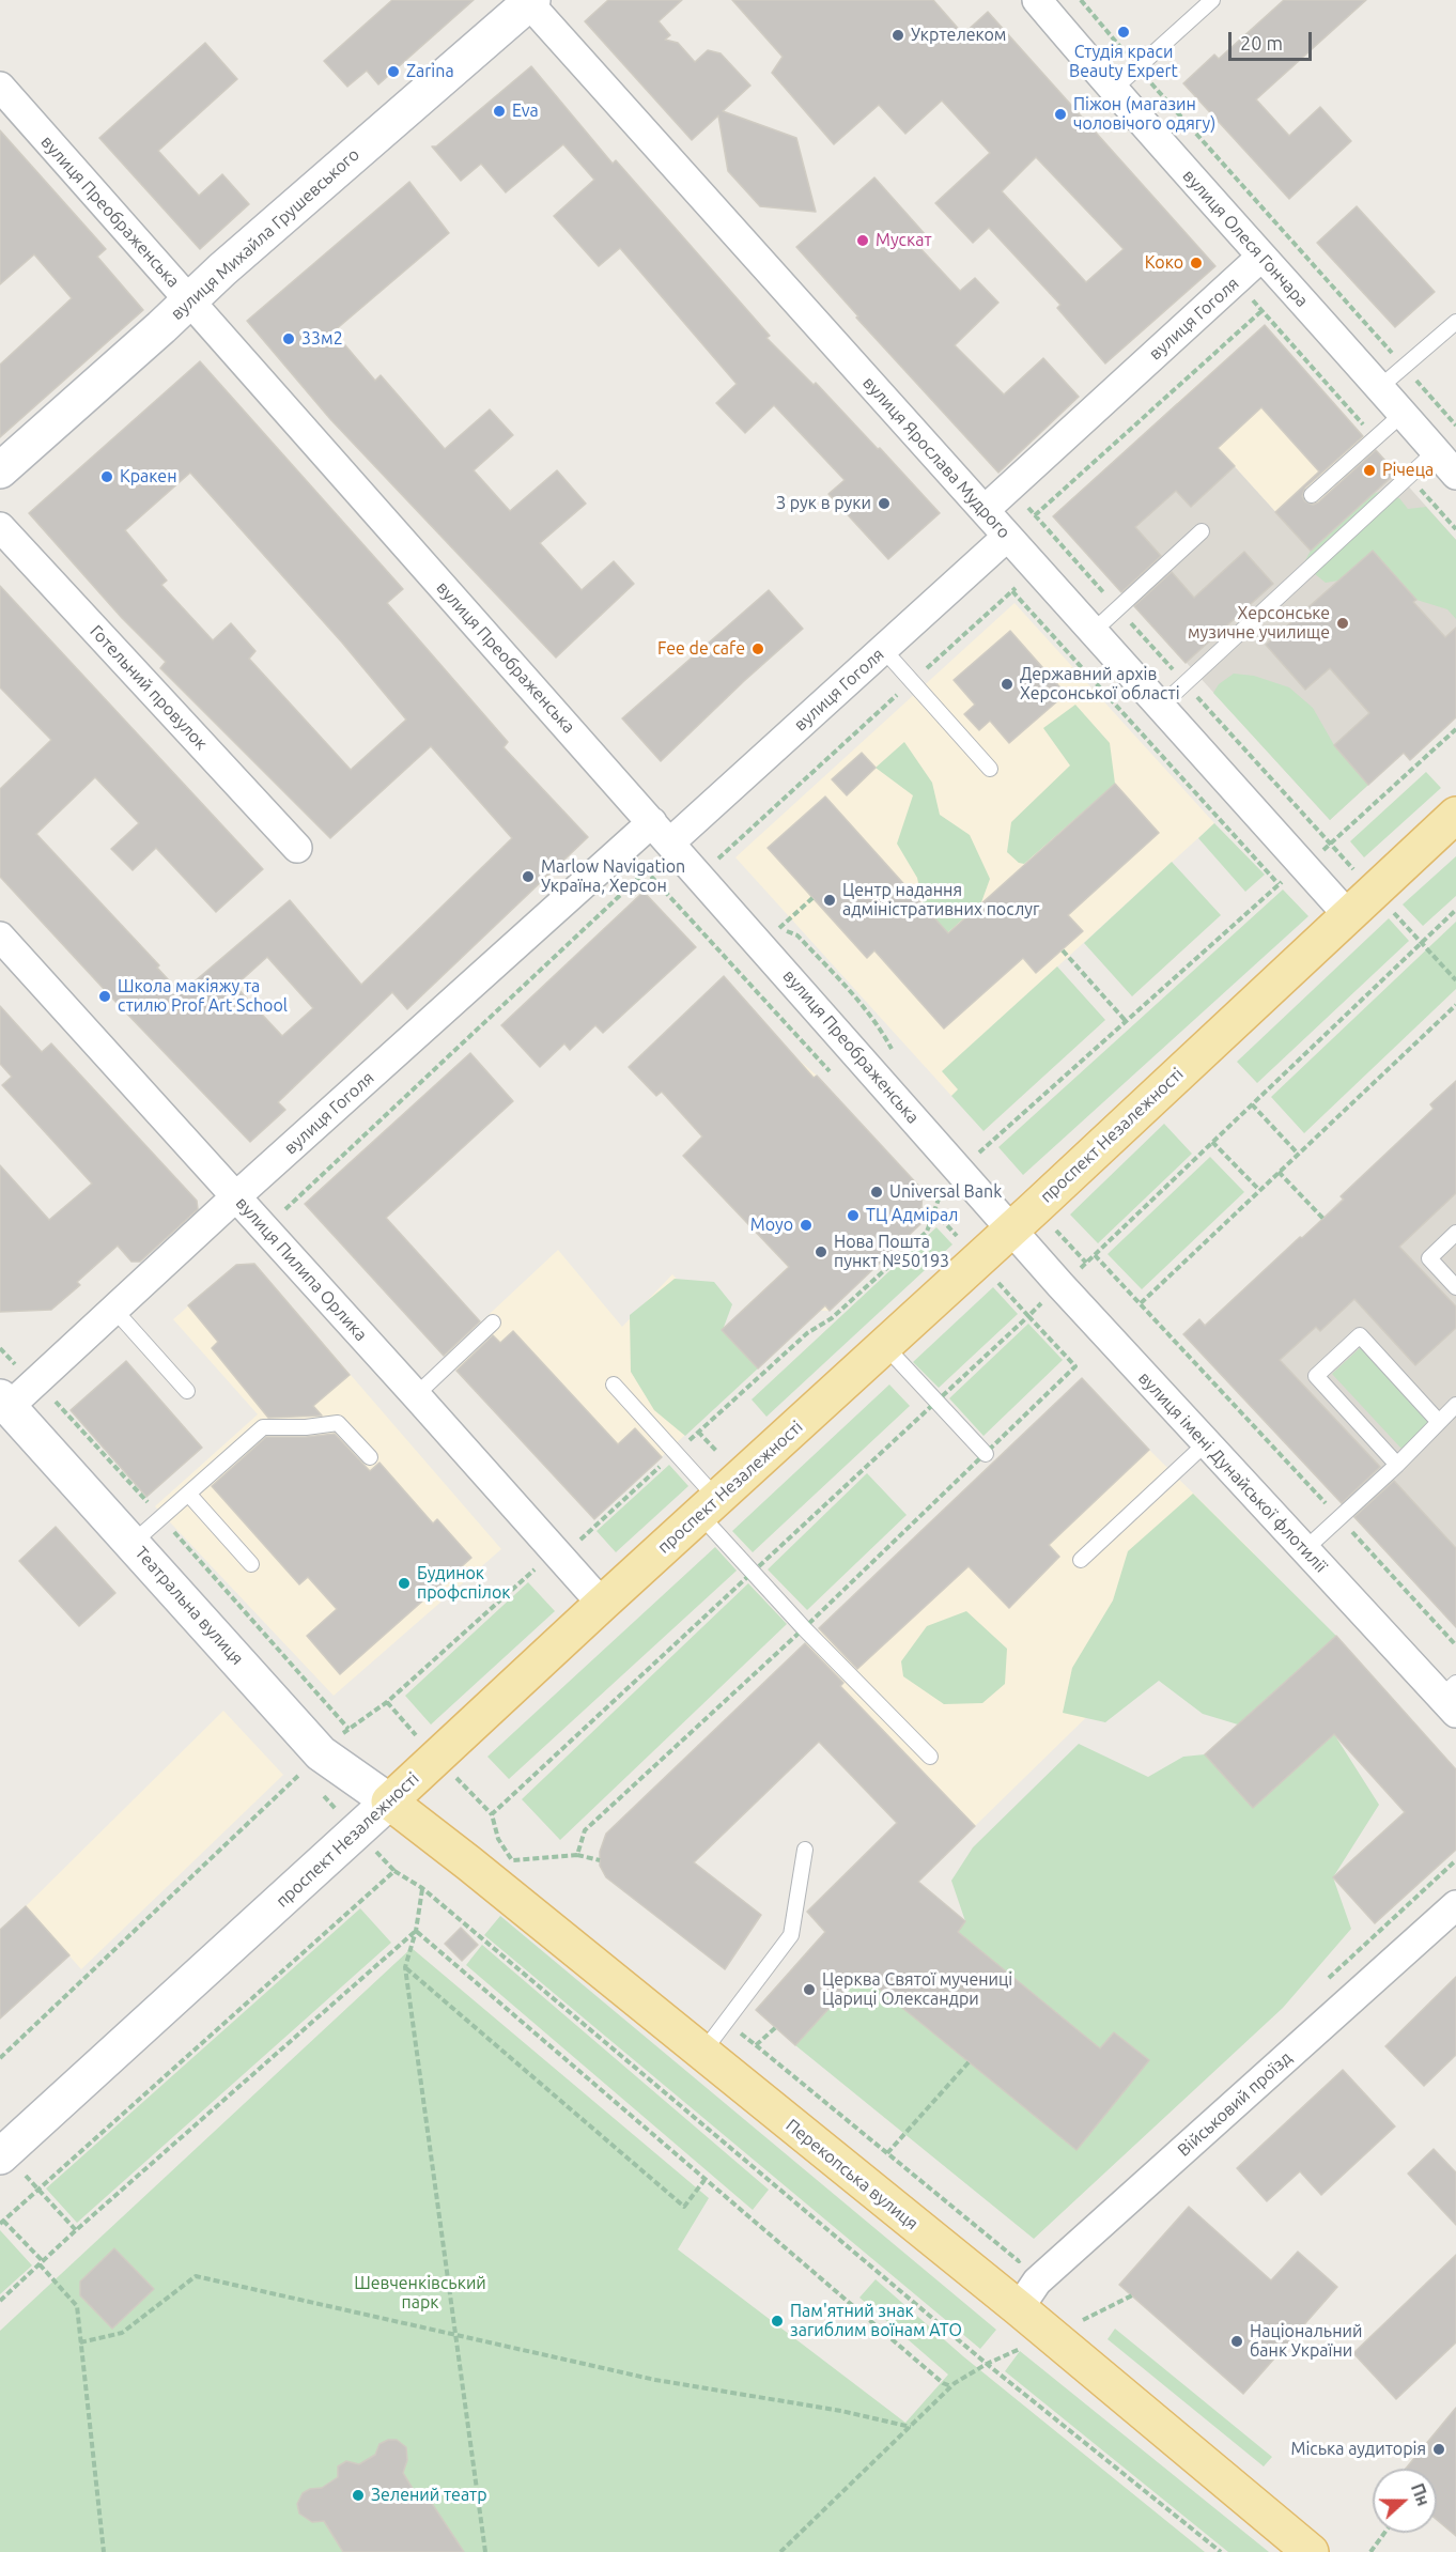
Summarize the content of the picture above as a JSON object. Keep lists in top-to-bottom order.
{
  "streets": {
    "main road": ["проспект Незалежності", "Перекопська вулиця"],
    "street": [
      "вулиця Преображенська",
      "вулиця Михайла Грушевського",
      "вулиця Олеся Гончара",
      "вулиця Гоголя",
      "вулиця Ярослава Мудрого",
      "Готельний провулок",
      "вулиця Пилипа Орлика",
      "вулиця імені Дунайської флотилії",
      "Театральна вулиця",
      "Військовий проїзд"
    ]
  },
  "crossings": [
    ["вулиця Преображенська", "вулиця Михайла Грушевського"],
    ["вулиця Преображенська", "вулиця Гоголя"],
    ["вулиця Преображенська", "проспект Незалежності"],
    ["вулиця Преображенська", "вулиця імені Дунайської флотилії"],
    ["вулиця Михайла Грушевського", "вулиця Ярослава Мудрого"],
    ["вулиця Олеся Гончара", "вулиця Гоголя"],
    ["вулиця Гоголя", "вулиця Ярослава Мудрого"],
    ["вулиця Гоголя", "вулиця Пилипа Орлика"],
    ["вулиця Гоголя", "Театральна вулиця"],
    ["вулиця Ярослава Мудрого", "проспект Незалежності"],
    ["проспект Незалежності", "вулиця Пилипа Орлика"],
    ["проспект Незалежності", "вулиця імені Дунайської флотилії"],
    ["проспект Незалежності", "Театральна вулиця"],
    ["проспект Незалежності", "Перекопська вулиця"],
    ["Театральна вулиця", "Перекопська вулиця"],
    ["Військовий проїзд", "Перекопська вулиця"]
  ],
  "parks": ["Шевченківський парк"],
  "places": [
    "Студія краси Beauty Expert",
    "Укртелеком",
    "Zarina",
    "Eva",
    "Піжон (магазин чоловічого одягу)",
    "Мускат",
    "Коко",
    "33м2",
    "Річеца",
    "Кракен",
    "З рук в руки",
    "Херсонське музичне училище",
    "Fee de cafe",
    "Державний архів Херсонської області",
    "Marlow Navigation Україна, Херсон",
    "Центр надання адміністративних послуг",
    "Школа макіяжу та стилю Prof Art School",
    "Universal Bank",
    "ТЦ Адмірал",
    "Moyo",
    "Нова Пошта пункт №50193",
    "Будинок профспілок",
    "Церква Святої мучениці Цариці Олександри",
    "Пам'ятний знак загиблим воїнам АТО",
    "Національний банк України",
    "Міська аудиторія",
    "Зелений театр"
  ],
  "scale_bar": "20 m",
  "north": "right"
}
